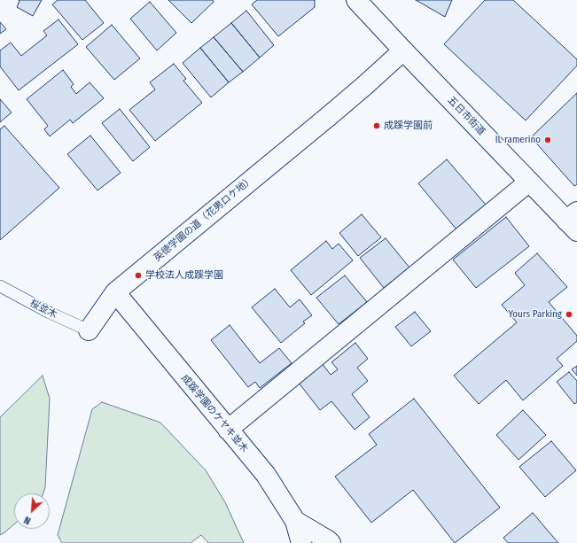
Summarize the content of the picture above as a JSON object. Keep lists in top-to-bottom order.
{
  "streets": {
    "street": ["五日市街道", "英徳学園の道（花男ロケ地）", "成蹊学園のケヤキ並木"],
    "lane": ["桜並木"]
  },
  "crossings": [
    ["五日市街道", "英徳学園の道（花男ロケ地）"],
    ["英徳学園の道（花男ロケ地）", "桜並木"],
    ["英徳学園の道（花男ロケ地）", "成蹊学園のケヤキ並木"]
  ],
  "places": [
    "成蹊学園前",
    "IL ramerino",
    "学校法人成蹊学園",
    "Yours Parking"
  ],
  "north": "bottom left"
}
